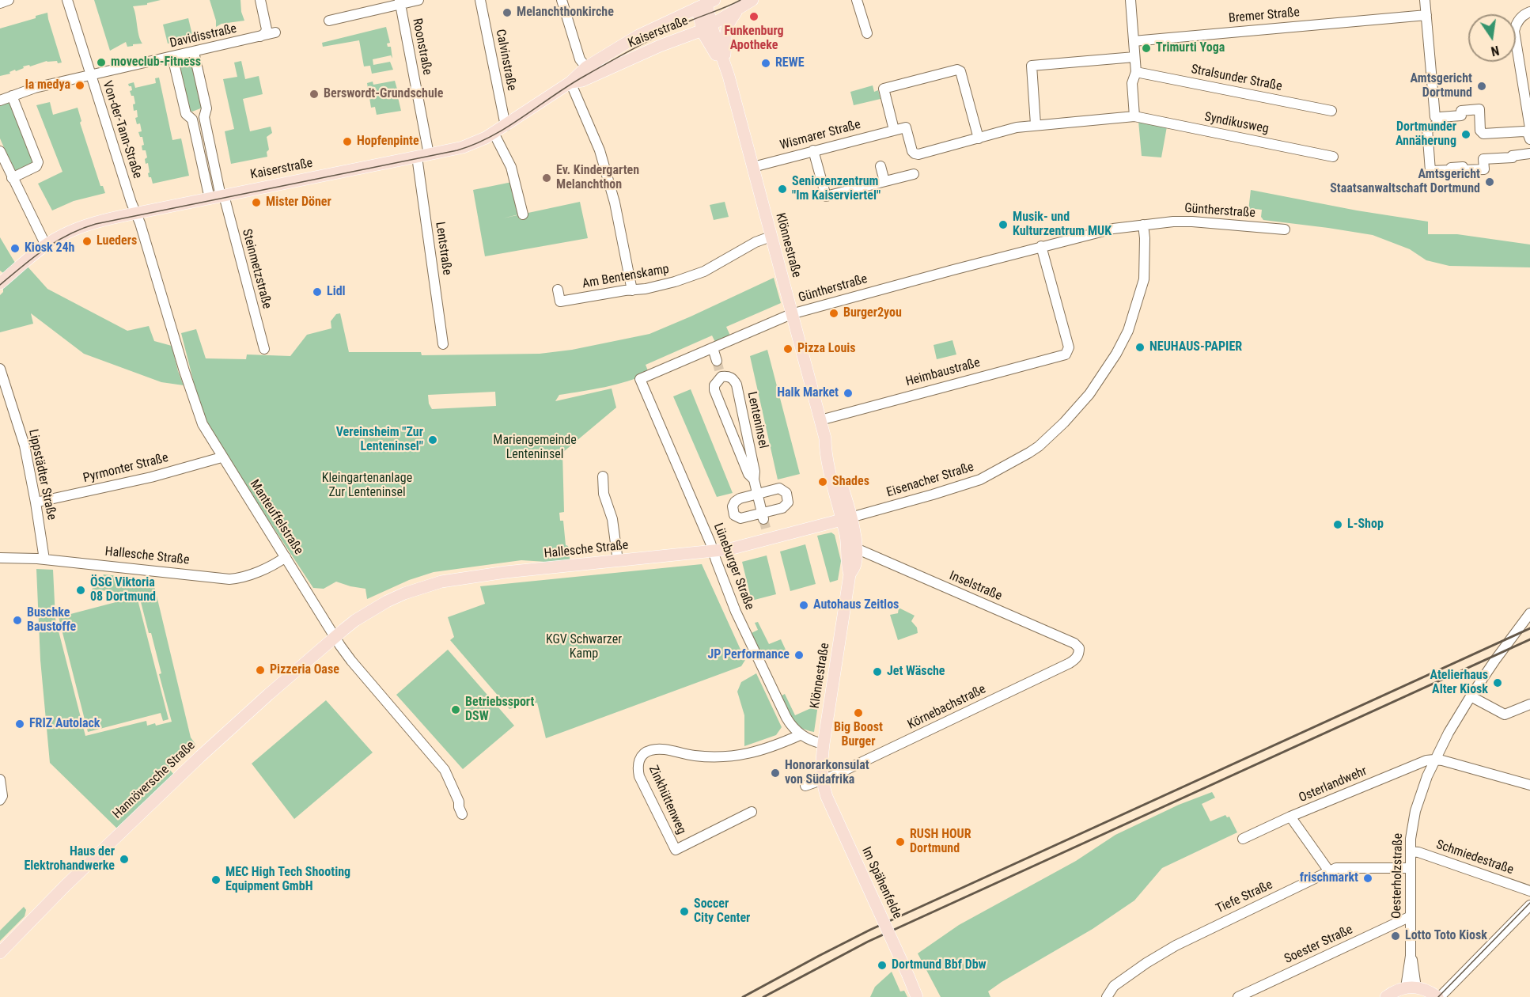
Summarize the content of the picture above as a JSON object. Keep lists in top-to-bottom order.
{
  "streets": {
    "main road": [
      "Kaiserstraße",
      "Klönnestraße",
      "Hallesche Straße",
      "Hannöversche Straße",
      "Im Spähenfelde"
    ],
    "street": [
      "Bremer Straße",
      "Davidisstraße",
      "Roonstraße",
      "Calvinstraße",
      "Stralsunder Straße",
      "Syndikusweg",
      "Von-der-Tann-Straße",
      "Wismarer Straße",
      "Güntherstraße",
      "Lentstraße",
      "Steinmetzstraße",
      "Am Bentenskamp",
      "Heimbaustraße",
      "Lenteninsel",
      "Pyrmonter Straße",
      "Lippstädter Straße",
      "Eisenacher Straße",
      "Manteuffelstraße",
      "Lüneburger Straße",
      "Inselstraße",
      "Körnebachstraße",
      "Osterlandwehr",
      "Zinkhüttenweg",
      "Schmiedestraße",
      "Oesterholzstraße",
      "Tiefe Straße",
      "Soester Straße"
    ]
  },
  "crossings": [
    ["Kaiserstraße", "Roonstraße"],
    ["Kaiserstraße", "Calvinstraße"],
    ["Kaiserstraße", "Von-der-Tann-Straße"],
    ["Kaiserstraße", "Klönnestraße"],
    ["Kaiserstraße", "Lentstraße"],
    ["Kaiserstraße", "Steinmetzstraße"],
    ["Kaiserstraße", "Manteuffelstraße"],
    ["Davidisstraße", "Von-der-Tann-Straße"],
    ["Roonstraße", "Lentstraße"],
    ["Von-der-Tann-Straße", "Manteuffelstraße"],
    ["Wismarer Straße", "Klönnestraße"],
    ["Güntherstraße", "Klönnestraße"],
    ["Güntherstraße", "Heimbaustraße"],
    ["Güntherstraße", "Eisenacher Straße"],
    ["Güntherstraße", "Lüneburger Straße"],
    ["Klönnestraße", "Am Bentenskamp"],
    ["Klönnestraße", "Heimbaustraße"],
    ["Klönnestraße", "Eisenacher Straße"],
    ["Klönnestraße", "Hallesche Straße"],
    ["Klönnestraße", "Inselstraße"],
    ["Klönnestraße", "Körnebachstraße"],
    ["Klönnestraße", "Im Spähenfelde"],
    ["Pyrmonter Straße", "Lippstädter Straße"],
    ["Pyrmonter Straße", "Manteuffelstraße"],
    ["Lippstädter Straße", "Hallesche Straße"],
    ["Eisenacher Straße", "Hallesche Straße"],
    ["Manteuffelstraße", "Hallesche Straße"],
    ["Manteuffelstraße", "Hannöversche Straße"],
    ["Hallesche Straße", "Lüneburger Straße"],
    ["Hallesche Straße", "Hannöversche Straße"],
    ["Lüneburger Straße", "Zinkhüttenweg"],
    ["Inselstraße", "Körnebachstraße"],
    ["Körnebachstraße", "Im Spähenfelde"],
    ["Osterlandwehr", "Oesterholzstraße"],
    ["Schmiedestraße", "Oesterholzstraße"],
    ["Oesterholzstraße", "Tiefe Straße"],
    ["Oesterholzstraße", "Soester Straße"]
  ],
  "parks": ["Mariengemeinde Lenteninsel", "Kleingartenanlage Zur Lenteninsel", "KGV Schwarzer Kamp"],
  "places": [
    "Melanchthonkirche",
    "Funkenburg Apotheke",
    "Trimurti Yoga",
    "moveclub-Fitness",
    "REWE",
    "la medya",
    "Amtsgericht Dortmund",
    "Berswordt-Grundschule",
    "Dortmunder Annäherung",
    "Hopfenpinte",
    "Ev. Kindergarten Melanchthon",
    "Amtsgericht Staatsanwaltschaft Dortmund",
    "Seniorenzentrum \"Im Kaiserviertel\"",
    "Mister Döner",
    "Musik- und Kulturzentrum MUK",
    "Lueders",
    "Kiosk 24h",
    "Lidl",
    "Burger2you",
    "NEUHAUS-PAPIER",
    "Pizza Louis",
    "Halk Market",
    "Vereinsheim \"Zur Lenteninsel\"",
    "Shades",
    "L-Shop",
    "ÖSG Viktoria 08 Dortmund",
    "Autohaus Zeitlos",
    "Buschke Baustoffe",
    "JP Performance",
    "Pizzeria Oase",
    "Jet Wäsche",
    "Atelierhaus Alter Kiosk",
    "Betriebssport DSW",
    "Big Boost Burger",
    "FRIZ Autolack",
    "Honorarkonsulat von Südafrika",
    "RUSH HOUR Dortmund",
    "Haus der Elektrohandwerke",
    "frischmarkt",
    "MEC High Tech Shooting Equipment GmbH",
    "Soccer City Center",
    "Lotto Toto Kiosk",
    "Dortmund Bbf Dbw"
  ],
  "north": "bottom"
}
